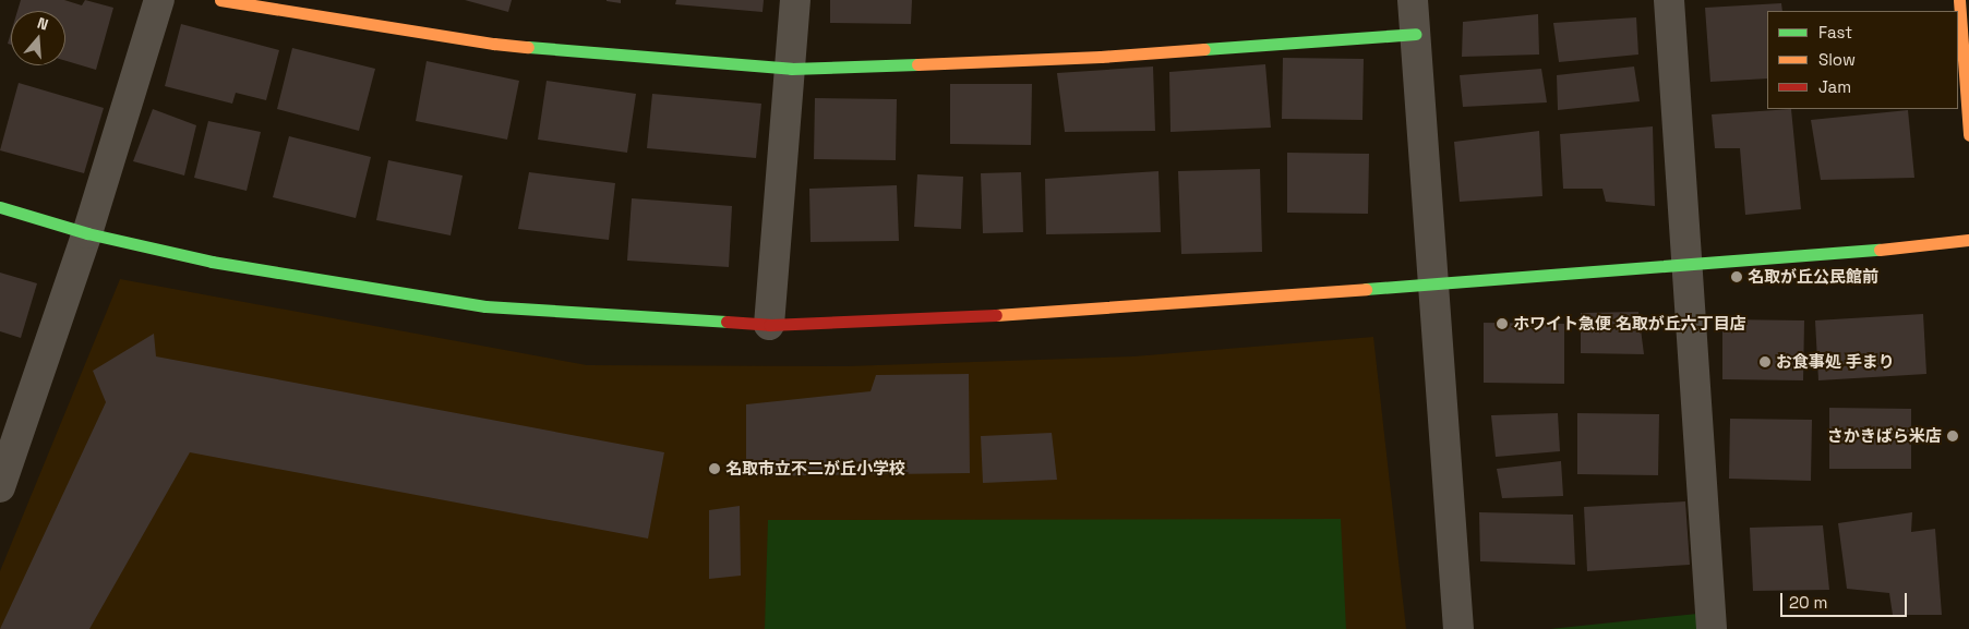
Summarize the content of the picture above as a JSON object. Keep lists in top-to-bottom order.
{
  "places": [
    "名取が丘公民館前",
    "ホワイト急便 名取が丘六丁目店",
    "お食事処 手まり",
    "さかきばら米店",
    "名取市立不二が丘小学校"
  ],
  "legend": ["Fast", "Slow", "Jam"],
  "scale_bar": "20 m",
  "north": "top"
}
